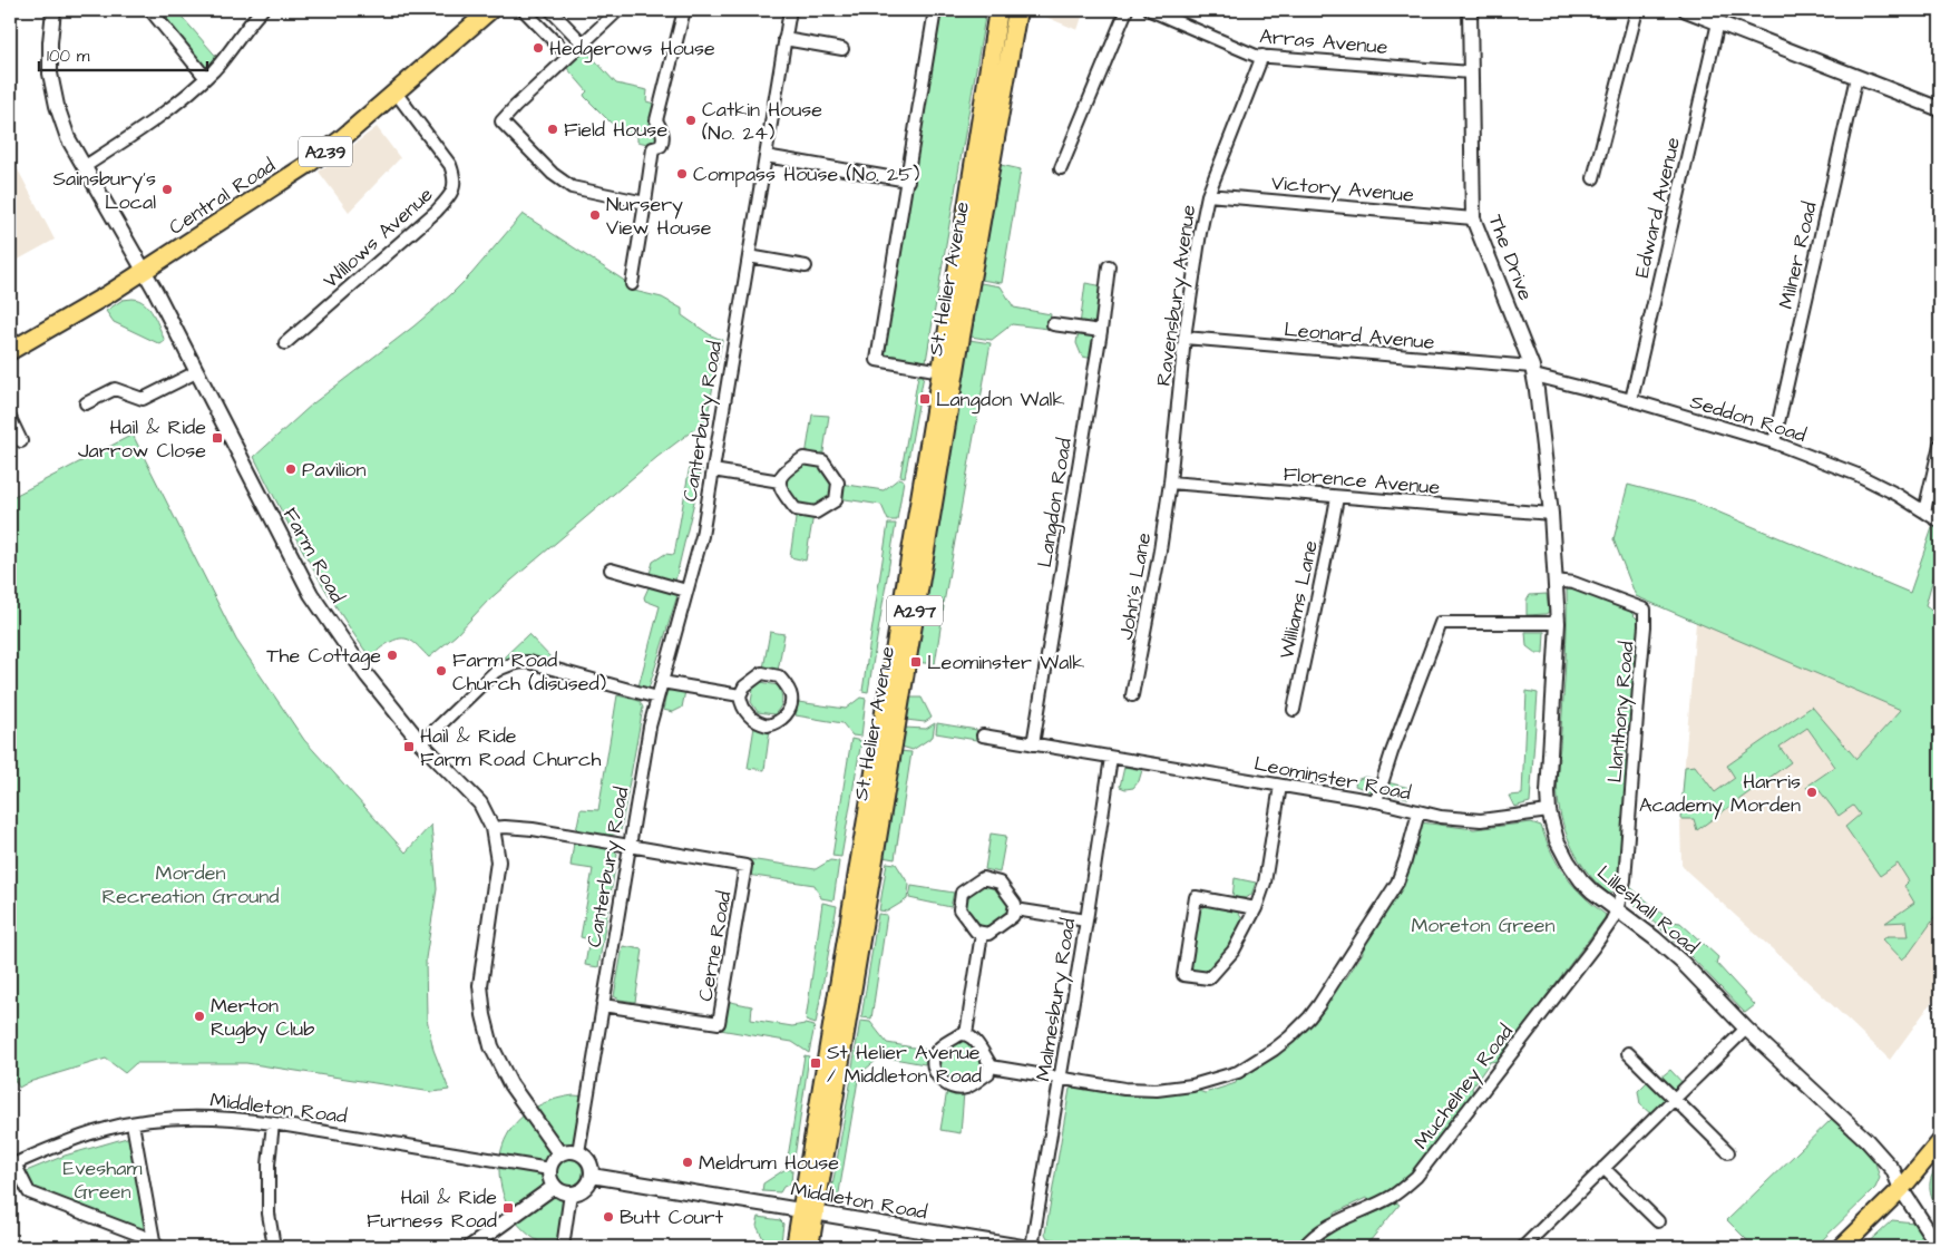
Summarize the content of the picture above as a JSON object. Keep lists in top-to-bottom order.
{
  "streets": {
    "highway": ["St. Helier Avenue", "A297"],
    "main road": ["A239", "Central Road"],
    "street": [
      "Arras Avenue",
      "Victory Avenue",
      "Edward Avenue",
      "Willows Avenue",
      "Milner Road",
      "The Drive",
      "Ravensbury Avenue",
      "Leonard Avenue",
      "Seddon Road",
      "Canterbury Road",
      "Florence Avenue",
      "Langdon Road",
      "Farm Road",
      "John's Lane",
      "Williams Lane",
      "Llanthony Road",
      "Leominster Road",
      "Lilleshall Road",
      "Cerne Road",
      "Malmesbury Road",
      "Muchelney Road",
      "Middleton Road"
    ]
  },
  "crossings": [
    ["Arras Avenue", "The Drive"],
    ["Arras Avenue", "Ravensbury Avenue"],
    ["Victory Avenue", "The Drive"],
    ["Victory Avenue", "Ravensbury Avenue"],
    ["Central Road", "Willows Avenue"],
    ["Central Road", "Farm Road"],
    ["Edward Avenue", "Seddon Road"],
    ["Milner Road", "Seddon Road"],
    ["The Drive", "Leonard Avenue"],
    ["The Drive", "Seddon Road"],
    ["The Drive", "Florence Avenue"],
    ["The Drive", "Lilleshall Road"],
    ["St. Helier Avenue", "Middleton Road"],
    ["Ravensbury Avenue", "Leonard Avenue"],
    ["Ravensbury Avenue", "Florence Avenue"],
    ["Ravensbury Avenue", "John's Lane"],
    ["Leonard Avenue", "Seddon Road"],
    ["Canterbury Road", "Cerne Road"],
    ["Canterbury Road", "Middleton Road"],
    ["Florence Avenue", "John's Lane"],
    ["Florence Avenue", "Williams Lane"],
    ["Florence Avenue", "Lilleshall Road"],
    ["Llanthony Road", "Lilleshall Road"],
    ["Llanthony Road", "Muchelney Road"],
    ["Leominster Road", "Lilleshall Road"],
    ["Leominster Road", "Malmesbury Road"],
    ["Lilleshall Road", "Muchelney Road"]
  ],
  "parks": ["Morden Recreation Ground", "Moreton Green", "Evesham Green"],
  "places": {
    "other": [
      "Hedgerows House",
      "Catkin House (No. 24)",
      "Field House",
      "Compass House (No. 25)",
      "Sainsbury's Local",
      "Nursery View House",
      "Pavilion",
      "The Cottage",
      "Farm Road Church (disused)",
      "Harris Academy Morden",
      "Merton Rugby Club",
      "Meldrum House",
      "Butt Court"
    ],
    "transit": [
      "Langdon Walk",
      "Hail & Ride Jarrow Close",
      "Leominster Walk",
      "Hail & Ride Farm Road Church",
      "St Helier Avenue / Middleton Road",
      "Hail & Ride Furness Road"
    ]
  },
  "scale_bar": "100 m"
}
